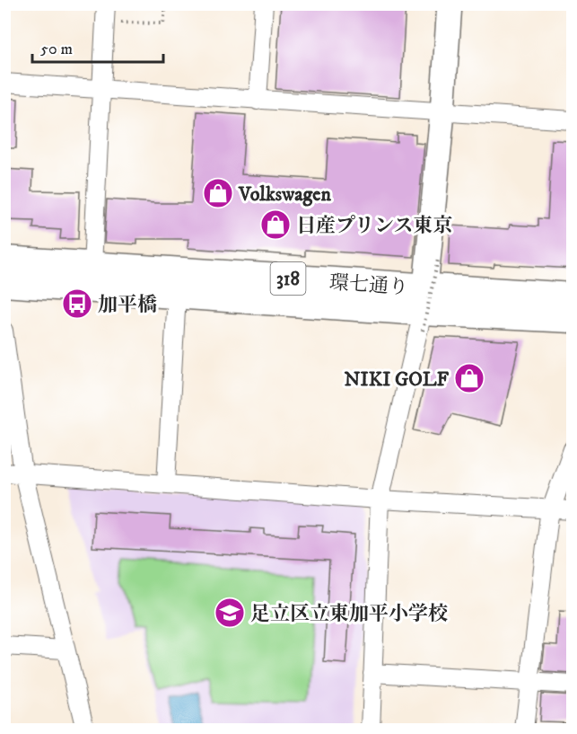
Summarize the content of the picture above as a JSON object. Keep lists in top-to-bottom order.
{
  "streets": {
    "main road": ["318", "環七通り"]
  },
  "places": {
    "shop": ["Volkswagen", "日産プリンス東京", "NIKI GOLF"],
    "bus stop": ["加平橋"],
    "school or university": ["足立区立東加平小学校"]
  },
  "scale_bar": "50 m"
}
